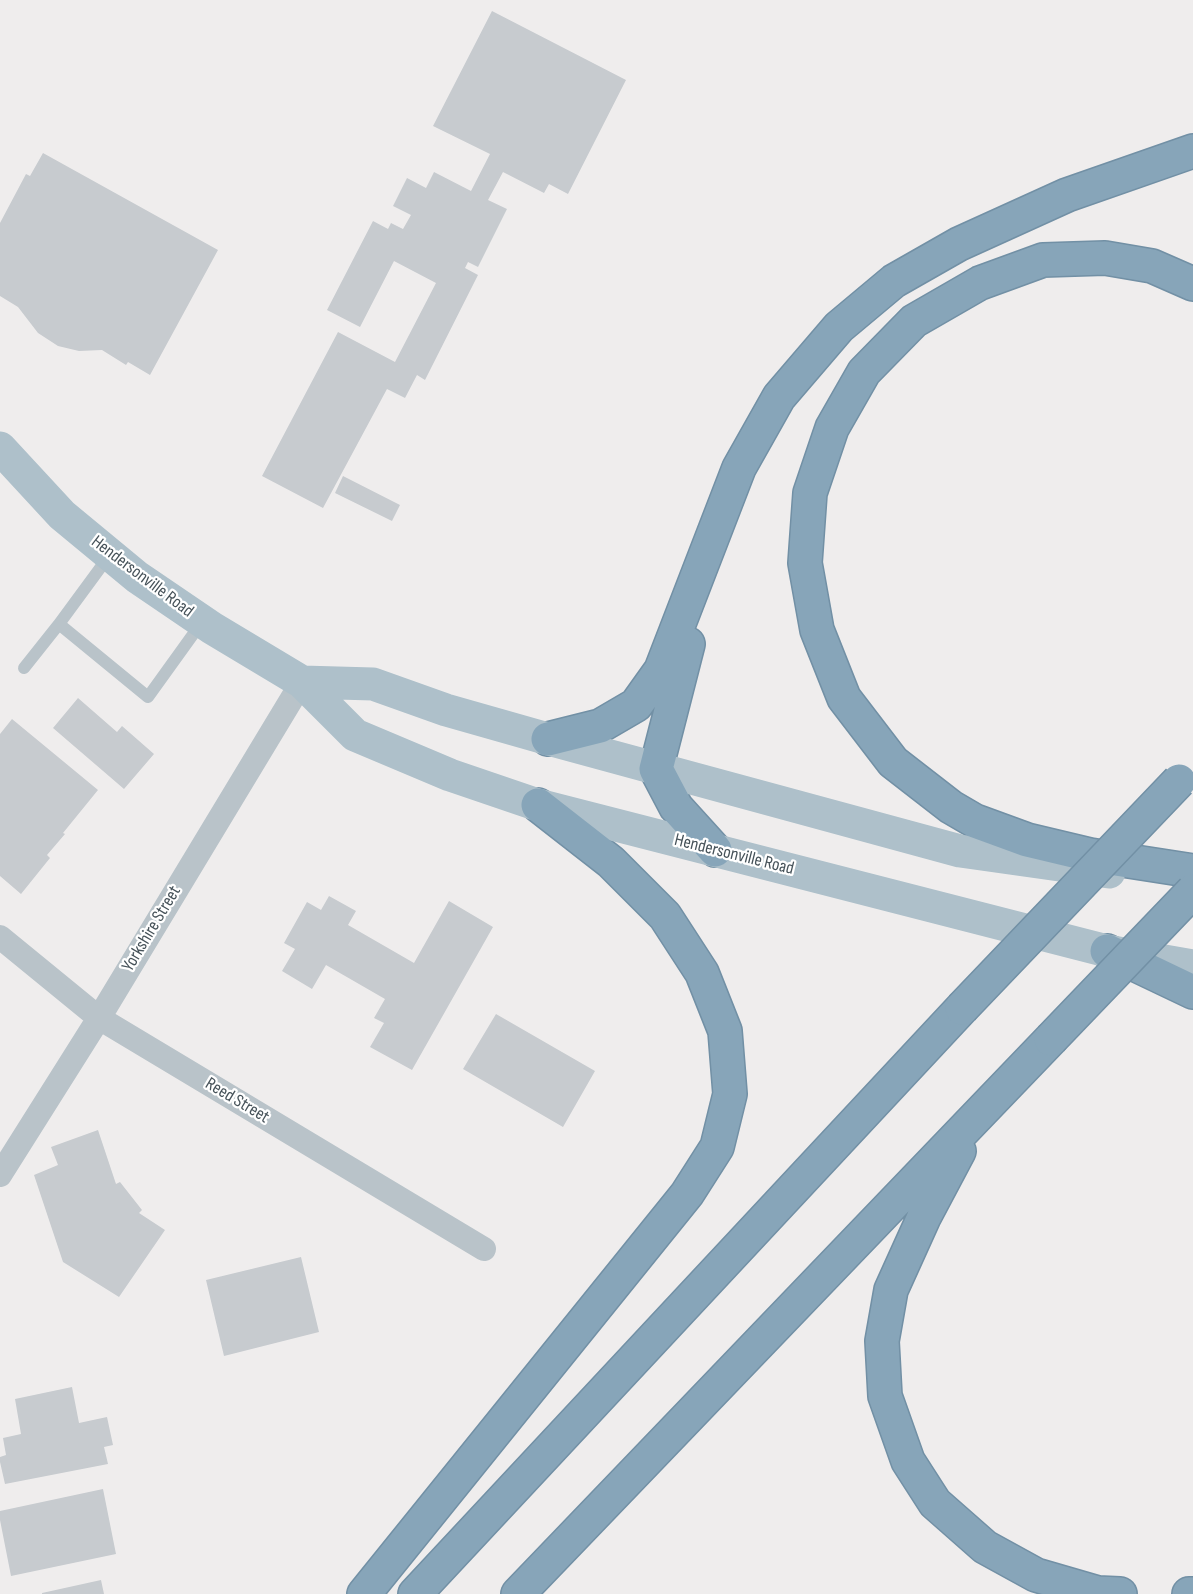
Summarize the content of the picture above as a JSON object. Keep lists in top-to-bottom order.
{
  "streets": {
    "main road": ["Hendersonville Road"],
    "street": ["Yorkshire Street", "Reed Street"]
  },
  "crossings": [
    ["Hendersonville Road", "Yorkshire Street"],
    ["Yorkshire Street", "Reed Street"]
  ]
}
